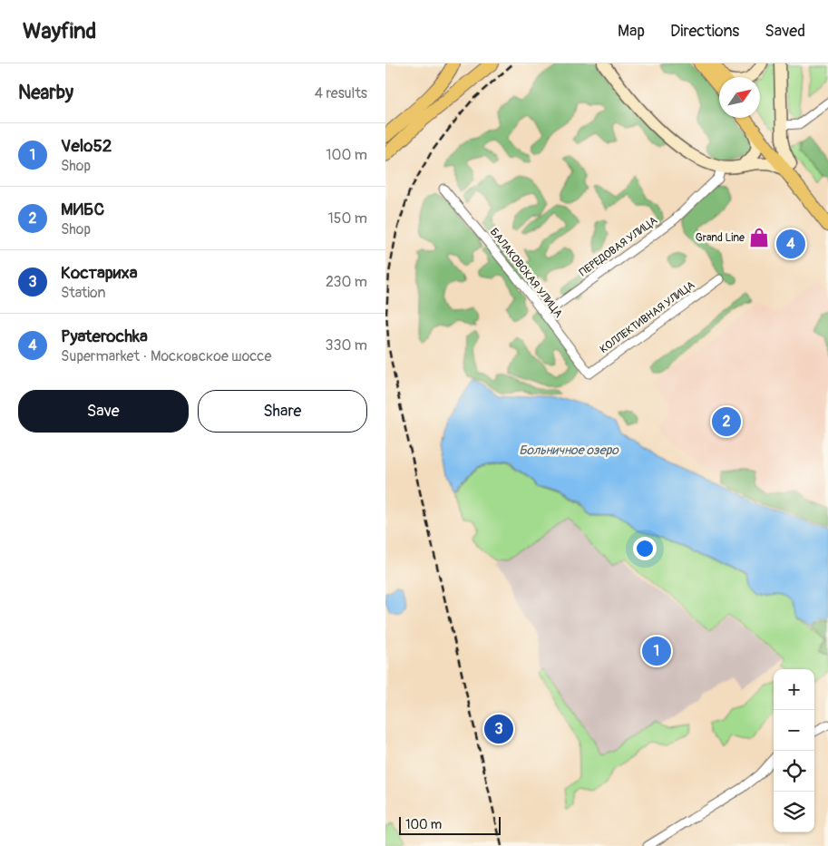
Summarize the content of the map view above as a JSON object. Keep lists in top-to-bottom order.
{
  "streets": {
    "street": ["ПЕРЕДОВАЯ УЛИЦА", "БАЛАКОВСКАЯ УЛИЦА", "КОЛЛЕКТИВНАЯ УЛИЦА"]
  },
  "crossings": [
    ["ПЕРЕДОВАЯ УЛИЦА", "БАЛАКОВСКАЯ УЛИЦА"],
    ["БАЛАКОВСКАЯ УЛИЦА", "КОЛЛЕКТИВНАЯ УЛИЦА"]
  ],
  "water": ["Больничное озеро"],
  "places": {
    "shop": ["Grand Line"]
  },
  "scale_bar": "100 m",
  "north": "top right",
  "page": {
    "header": "Wayfind",
    "nav": ["Map", "Directions", "Saved"],
    "heading": ["Nearby", "4 results"],
    "list": [
      {
        "mark": "1",
        "name": "Velo52",
        "note": "Shop",
        "value": "100 m"
      },
      {
        "mark": "2",
        "name": "МИБС",
        "note": "Shop",
        "value": "150 m"
      },
      {
        "mark": "3",
        "name": "Костариха",
        "note": "Station",
        "value": "230 m"
      },
      {
        "mark": "4",
        "name": "Pyaterochka",
        "note": "Supermarket · Московское шоссе",
        "value": "330 m"
      }
    ],
    "pins": [
      "4",
      "2",
      "1",
      "3"
    ],
    "buttons": ["Save", "Share"],
    "map_buttons": ["+", "−"],
    "scale": "100 m"
  }
}
